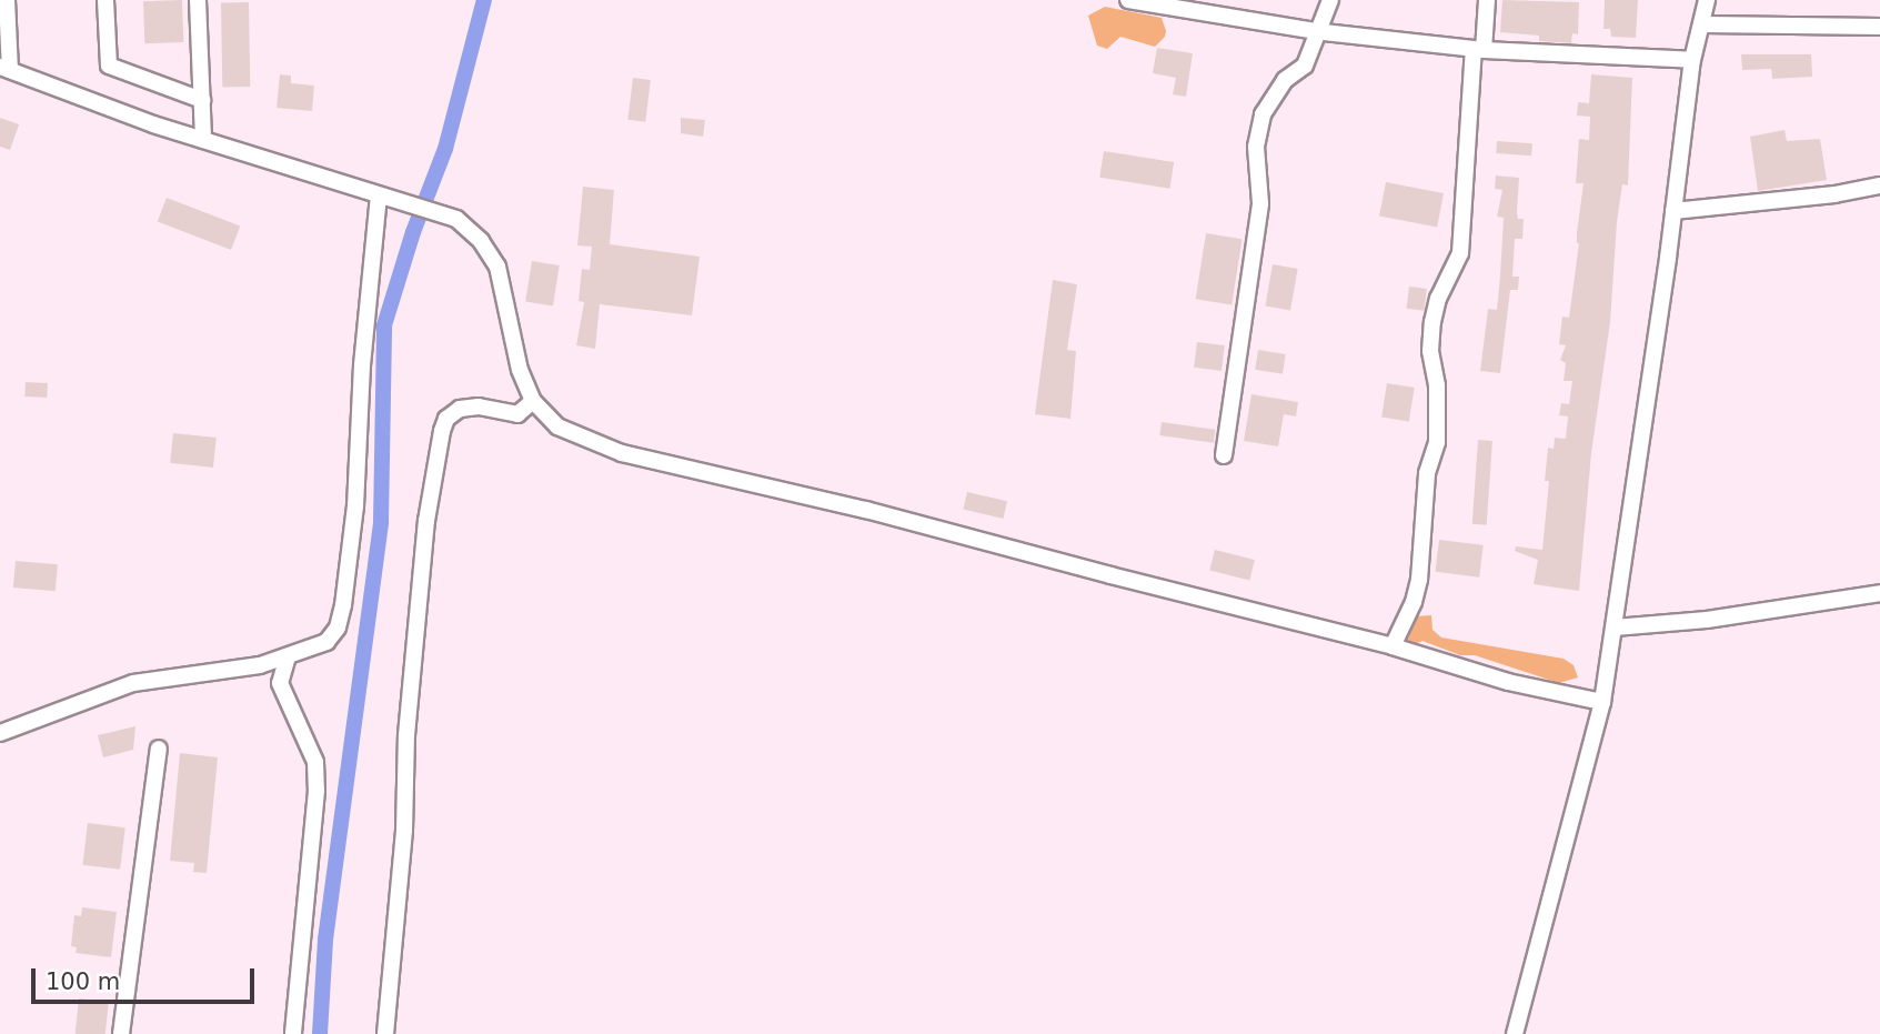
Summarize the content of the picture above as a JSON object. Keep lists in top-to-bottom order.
{
  "scale_bar": "100 m"
}
